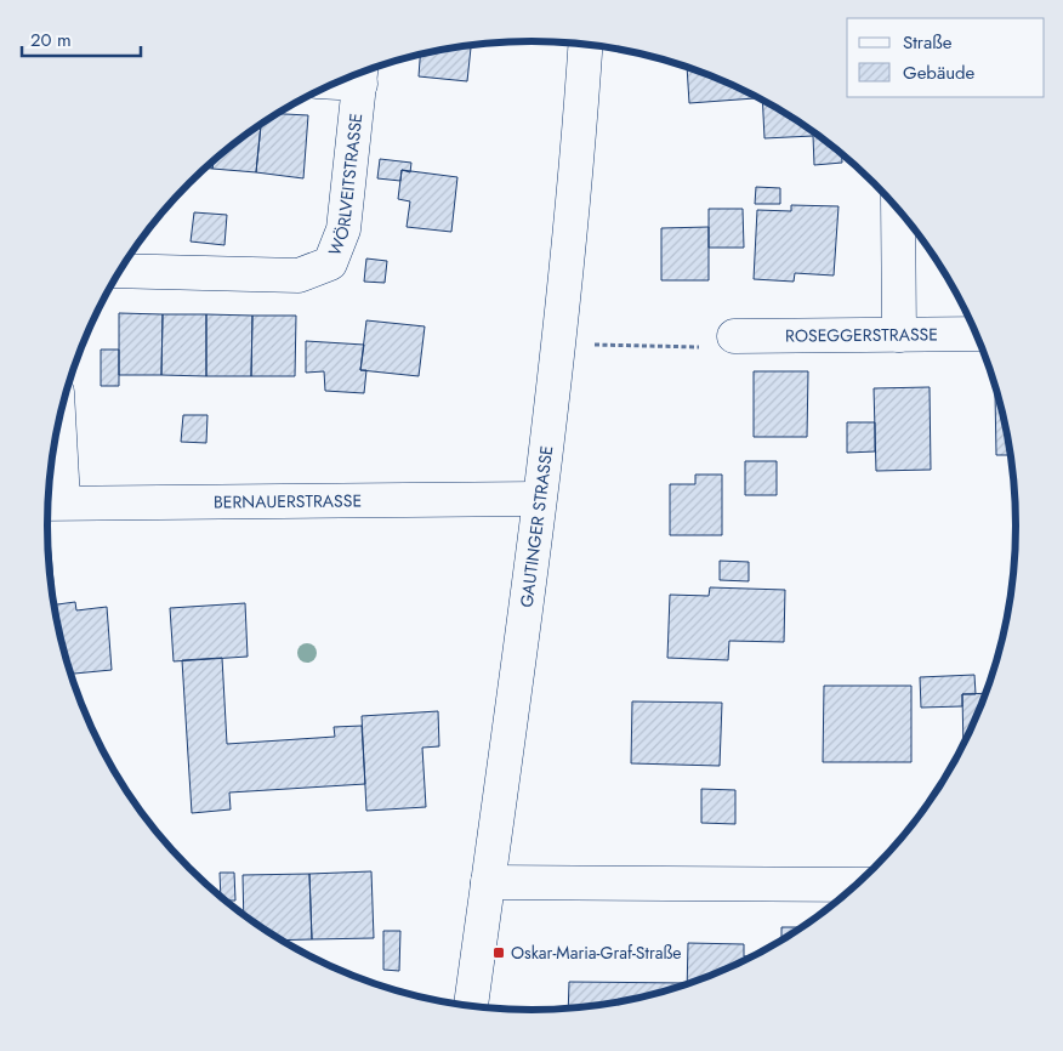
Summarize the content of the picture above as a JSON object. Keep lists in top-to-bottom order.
{
  "streets": {
    "street": [
      "WÖRLVEITSTRASSE",
      "ROSEGGERSTRASSE",
      "BERNAUERSTRASSE",
      "GAUTINGER STRASSE"
    ]
  },
  "crossings": [
    ["BERNAUERSTRASSE", "GAUTINGER STRASSE"]
  ],
  "places": {
    "transit": ["Oskar-Maria-Graf-Straße"]
  },
  "legend": ["Straße", "Gebäude"],
  "scale_bar": "20 m"
}
